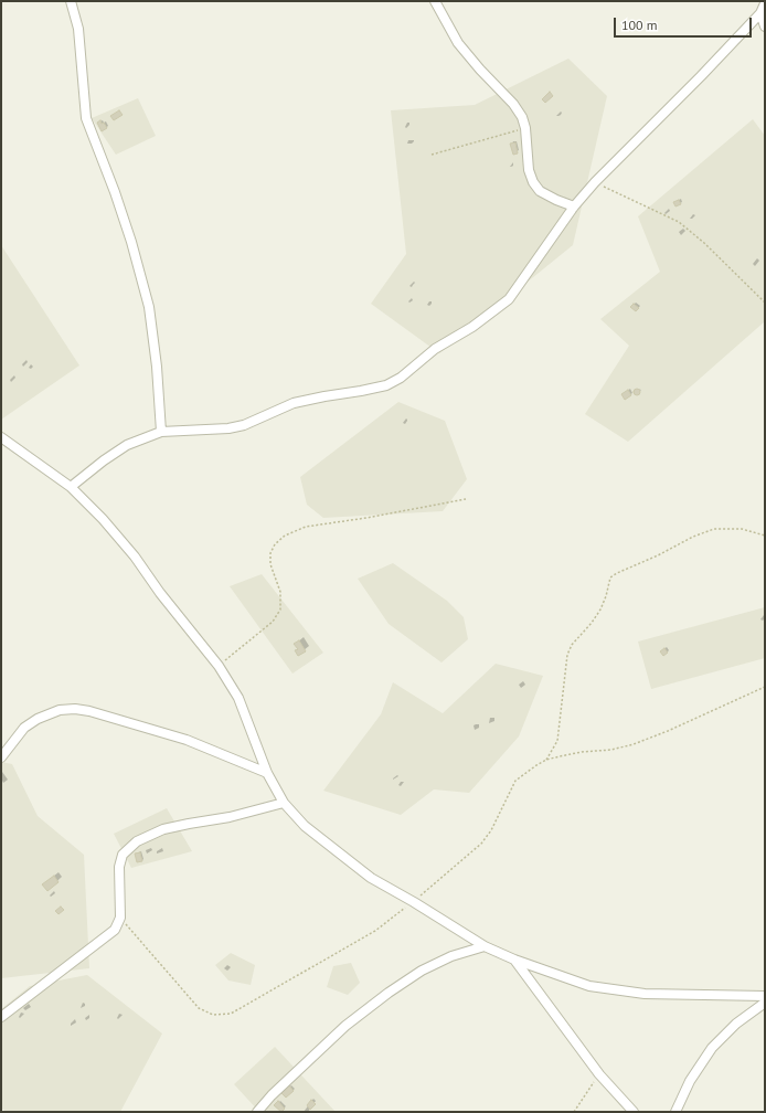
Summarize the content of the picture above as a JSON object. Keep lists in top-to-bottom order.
{
  "scale_bar": "100 m"
}
